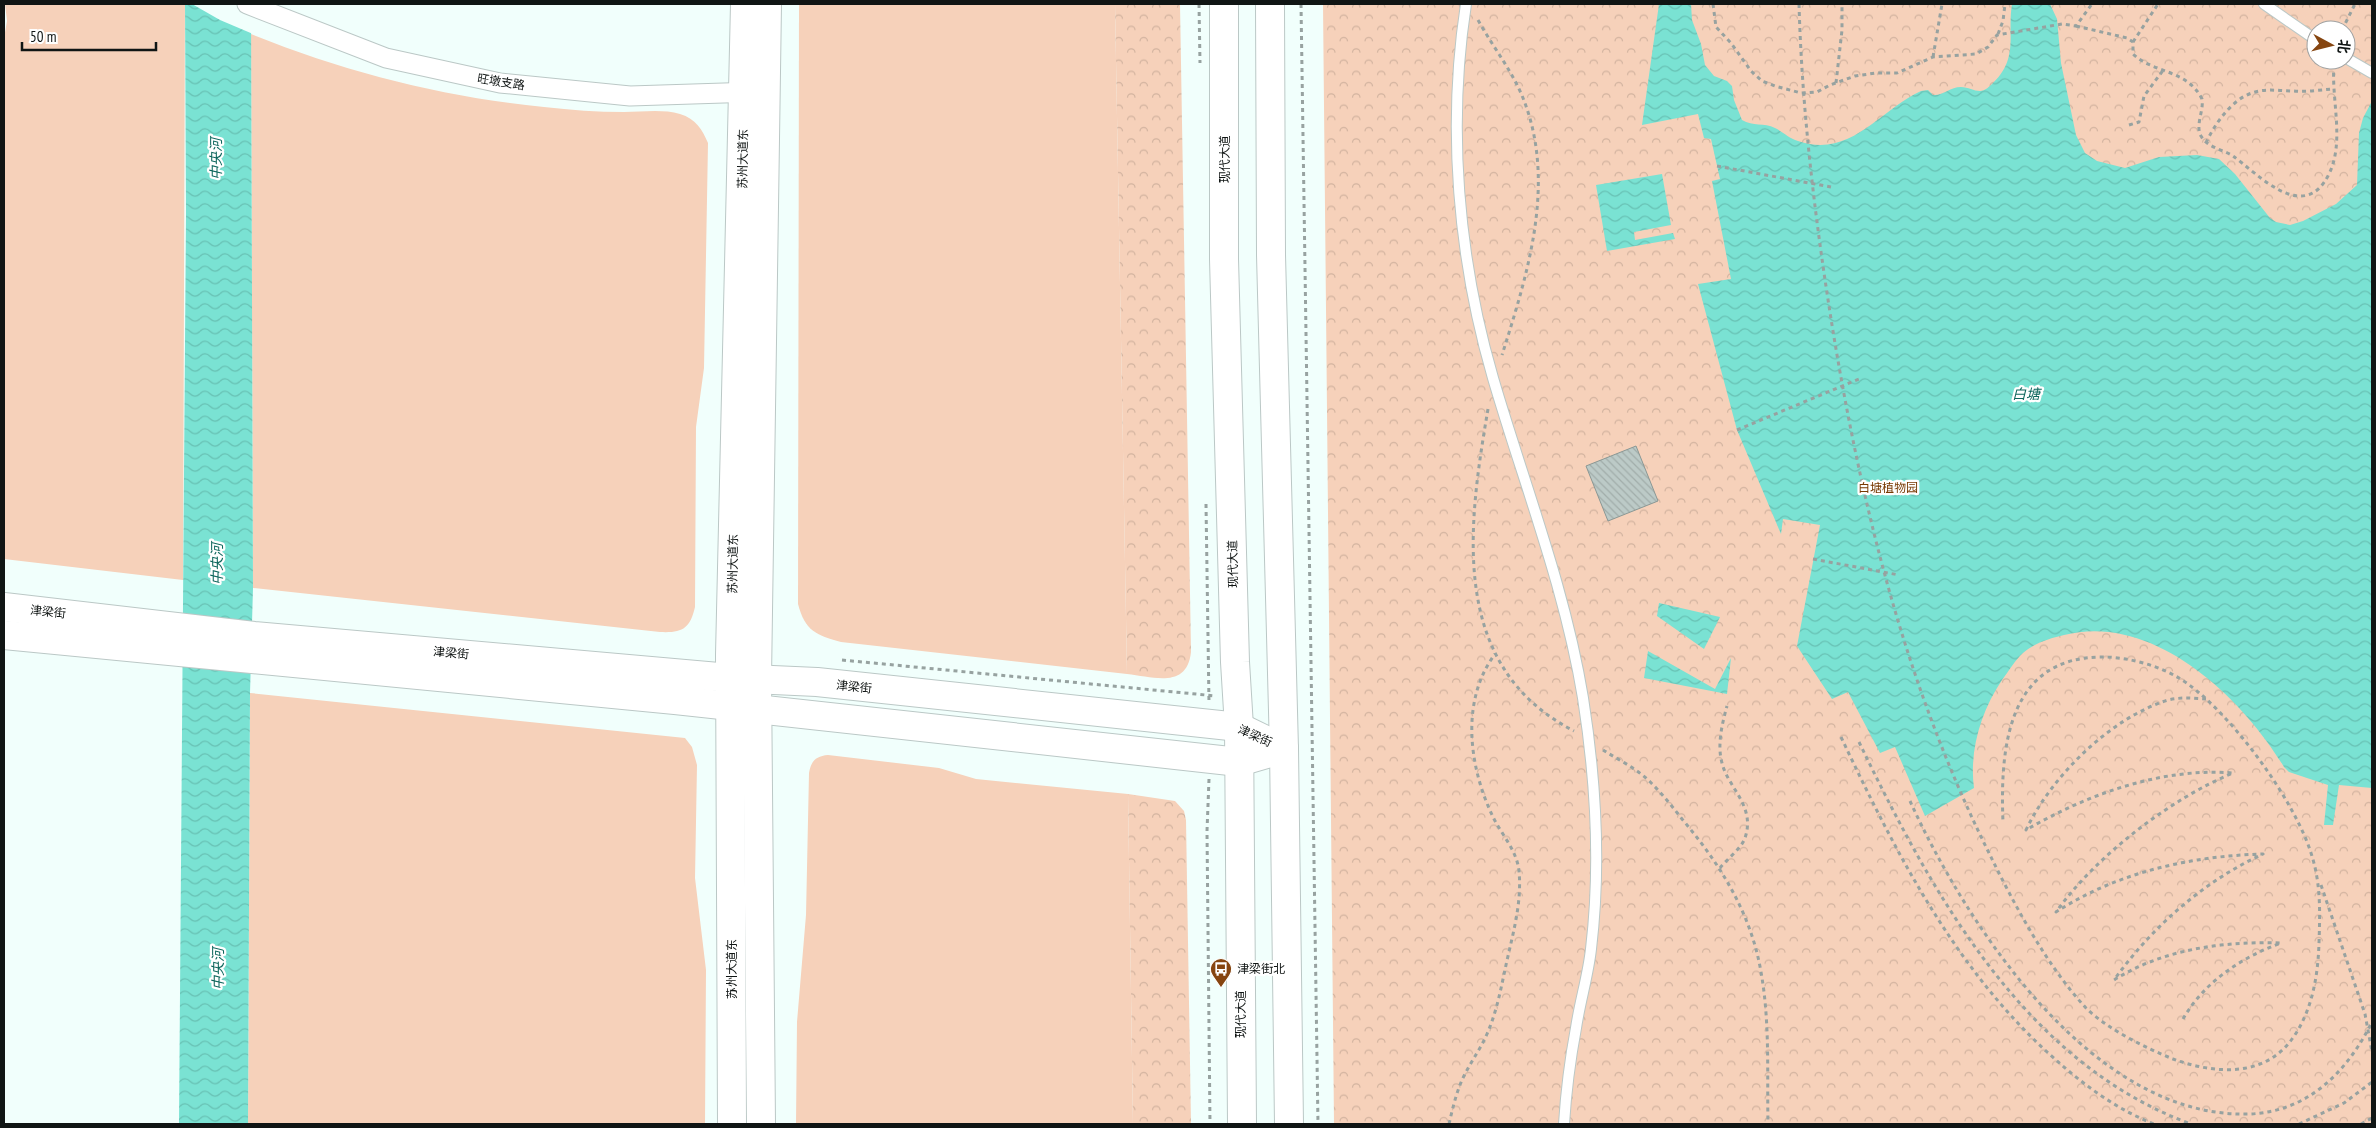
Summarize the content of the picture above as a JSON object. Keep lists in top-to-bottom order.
{
  "streets": {
    "main road": ["苏州大道东", "现代大道", "津梁街"],
    "street": ["旺墩支路"]
  },
  "crossings": [
    ["旺墩支路", "苏州大道东"],
    ["苏州大道东", "津梁街"],
    ["现代大道", "津梁街"]
  ],
  "water": ["中央河", "白塘"],
  "parks": ["白塘植物园"],
  "places": {
    "bus stop": ["津梁街北"]
  },
  "scale_bar": "50 m",
  "north": "right"
}
